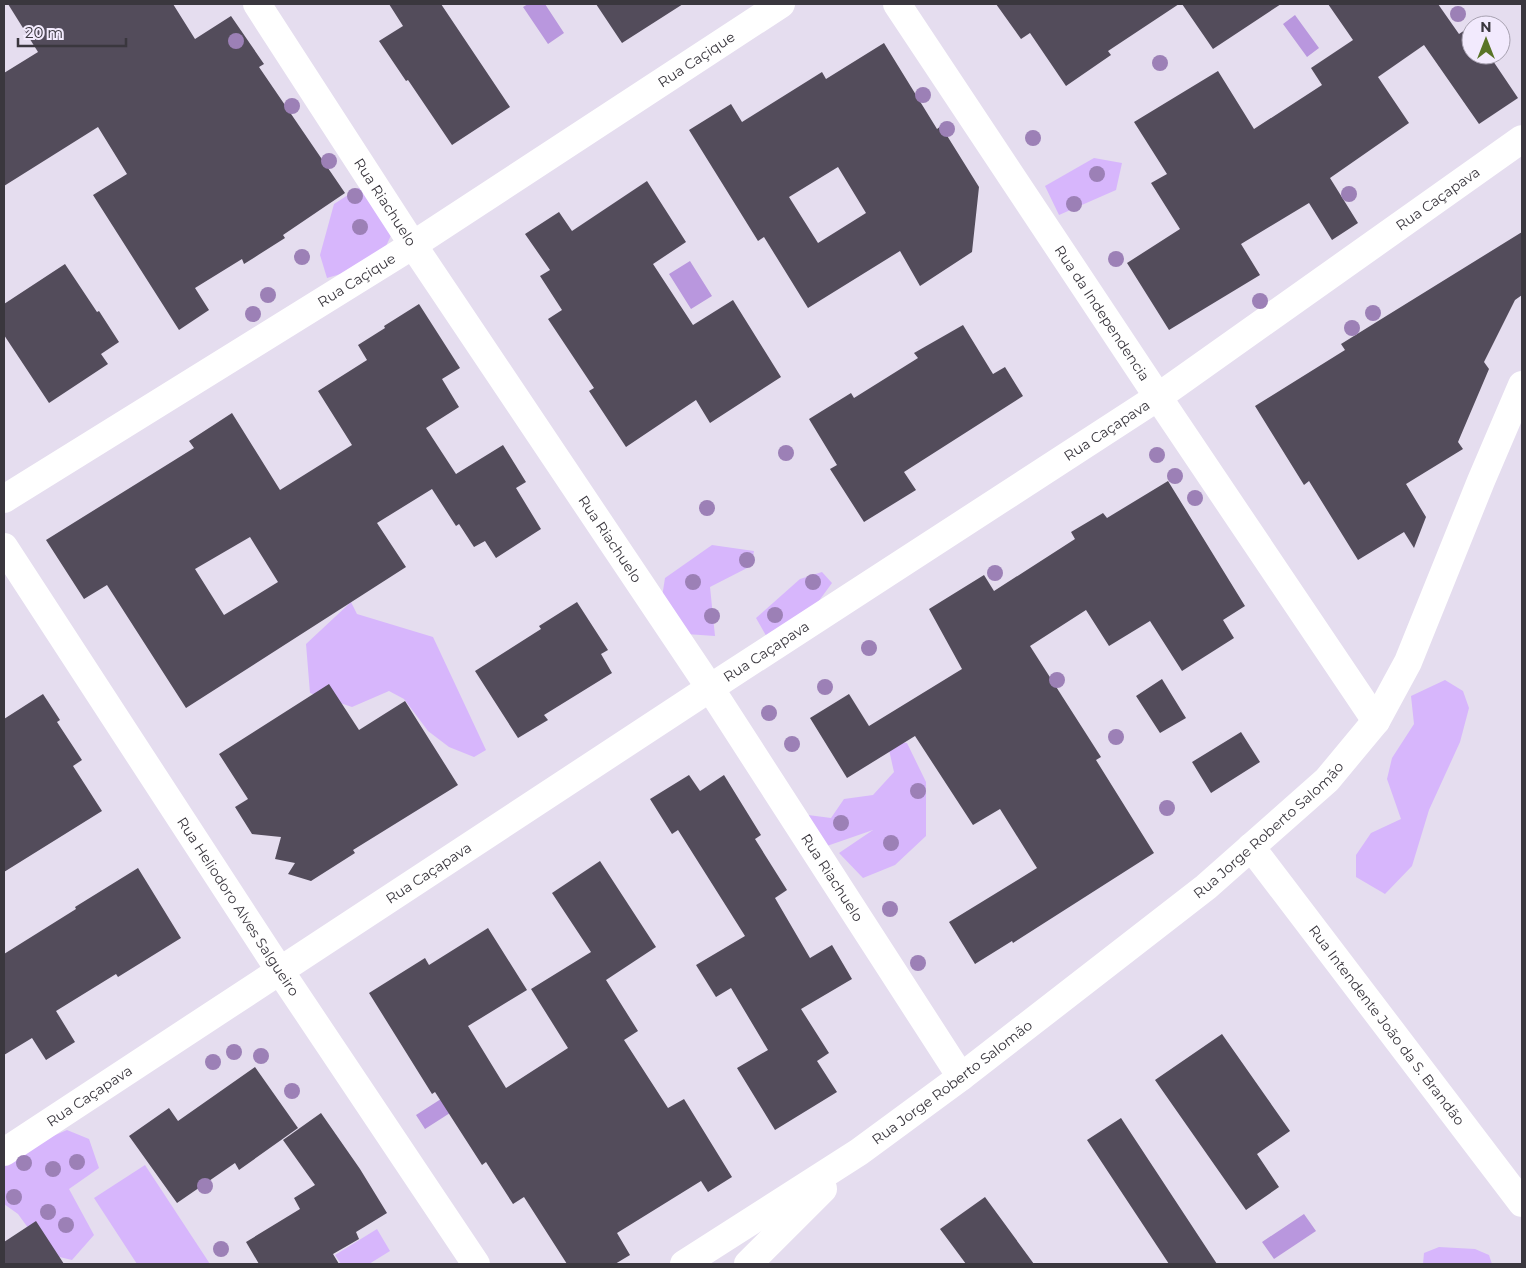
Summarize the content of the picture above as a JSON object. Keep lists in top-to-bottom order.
{
  "streets": {
    "street": [
      "Rua Caçique",
      "Rua Caçapava",
      "Rua Riachuelo",
      "Rua da Independencia",
      "Rua Jorge Roberto Salomão",
      "Rua Heliodoro Alves Salgueiro",
      "Rua Intendente João da S. Brandão"
    ]
  },
  "crossings": [
    ["Rua Caçique", "Rua Riachuelo"],
    ["Rua Caçapava", "Rua Riachuelo"],
    ["Rua Caçapava", "Rua da Independencia"],
    ["Rua Caçapava", "Rua Heliodoro Alves Salgueiro"],
    ["Rua Riachuelo", "Rua Jorge Roberto Salomão"],
    ["Rua da Independencia", "Rua Jorge Roberto Salomão"],
    ["Rua Jorge Roberto Salomão", "Rua Intendente João da S. Brandão"]
  ],
  "scale_bar": "20 m",
  "north": "top"
}
